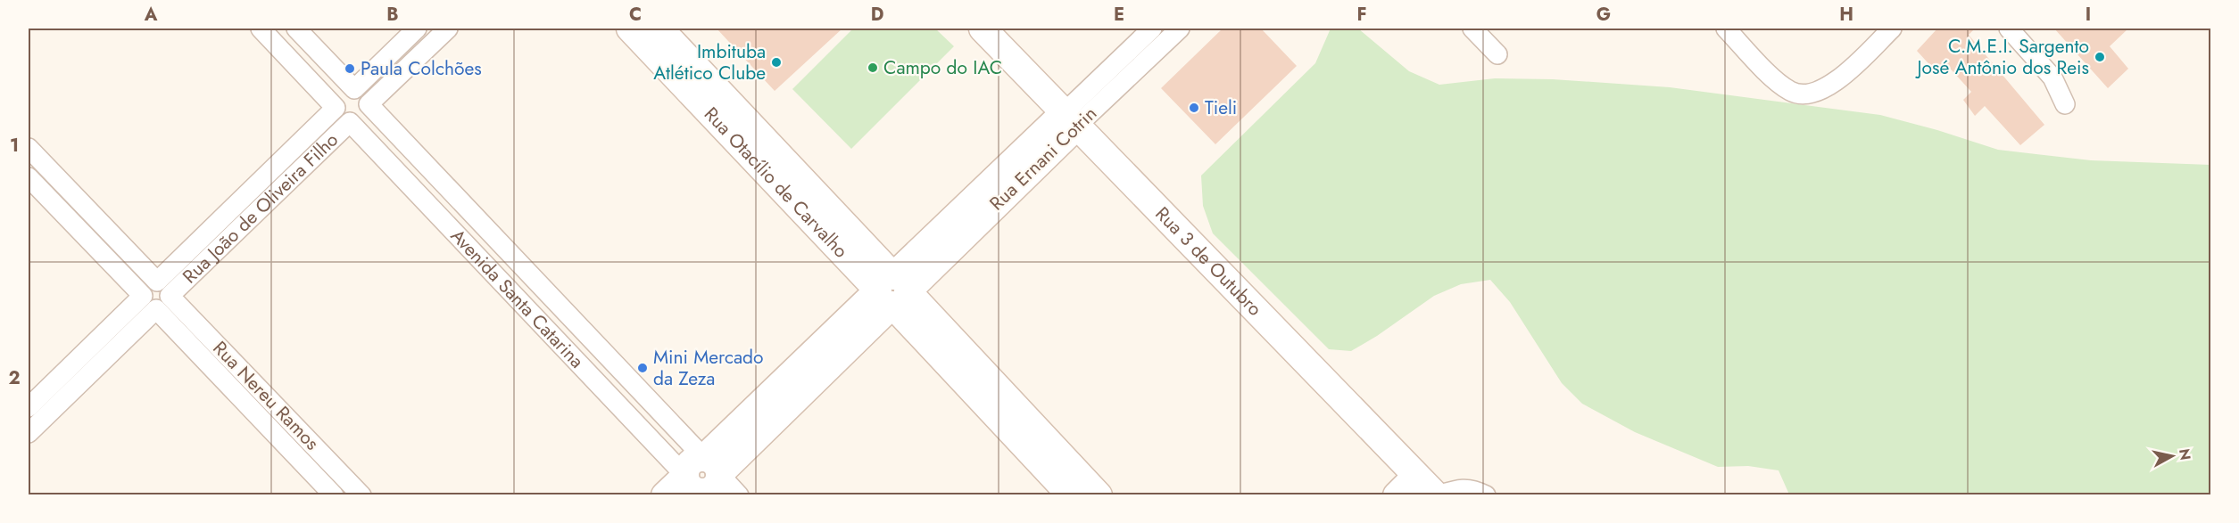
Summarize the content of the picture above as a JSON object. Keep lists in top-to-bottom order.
{
  "streets": {
    "street": [
      "Rua Ernani Cotrin",
      "Rua Otacílio de Carvalho",
      "Rua João de Oliveira Filho",
      "Rua 3 de Outubro",
      "Avenida Santa Catarina",
      "Rua Nereu Ramos"
    ]
  },
  "crossings": [
    ["Rua Ernani Cotrin", "Rua Otacílio de Carvalho"],
    ["Rua Ernani Cotrin", "Rua 3 de Outubro"],
    ["Rua Ernani Cotrin", "Avenida Santa Catarina"],
    ["Rua João de Oliveira Filho", "Avenida Santa Catarina"],
    ["Rua João de Oliveira Filho", "Rua Nereu Ramos"]
  ],
  "places": [
    "C.M.E.I. Sargento José Antônio dos Reis",
    "Imbituba Atlético Clube",
    "Campo do IAC",
    "Paula Colchões",
    "Tieli",
    "Mini Mercado da Zeza"
  ],
  "north": "right",
  "grid": {
    "columns": [
      "A",
      "B",
      "C",
      "D",
      "E",
      "F",
      "G",
      "H",
      "I"
    ],
    "rows": ["1", "2"]
  }
}
